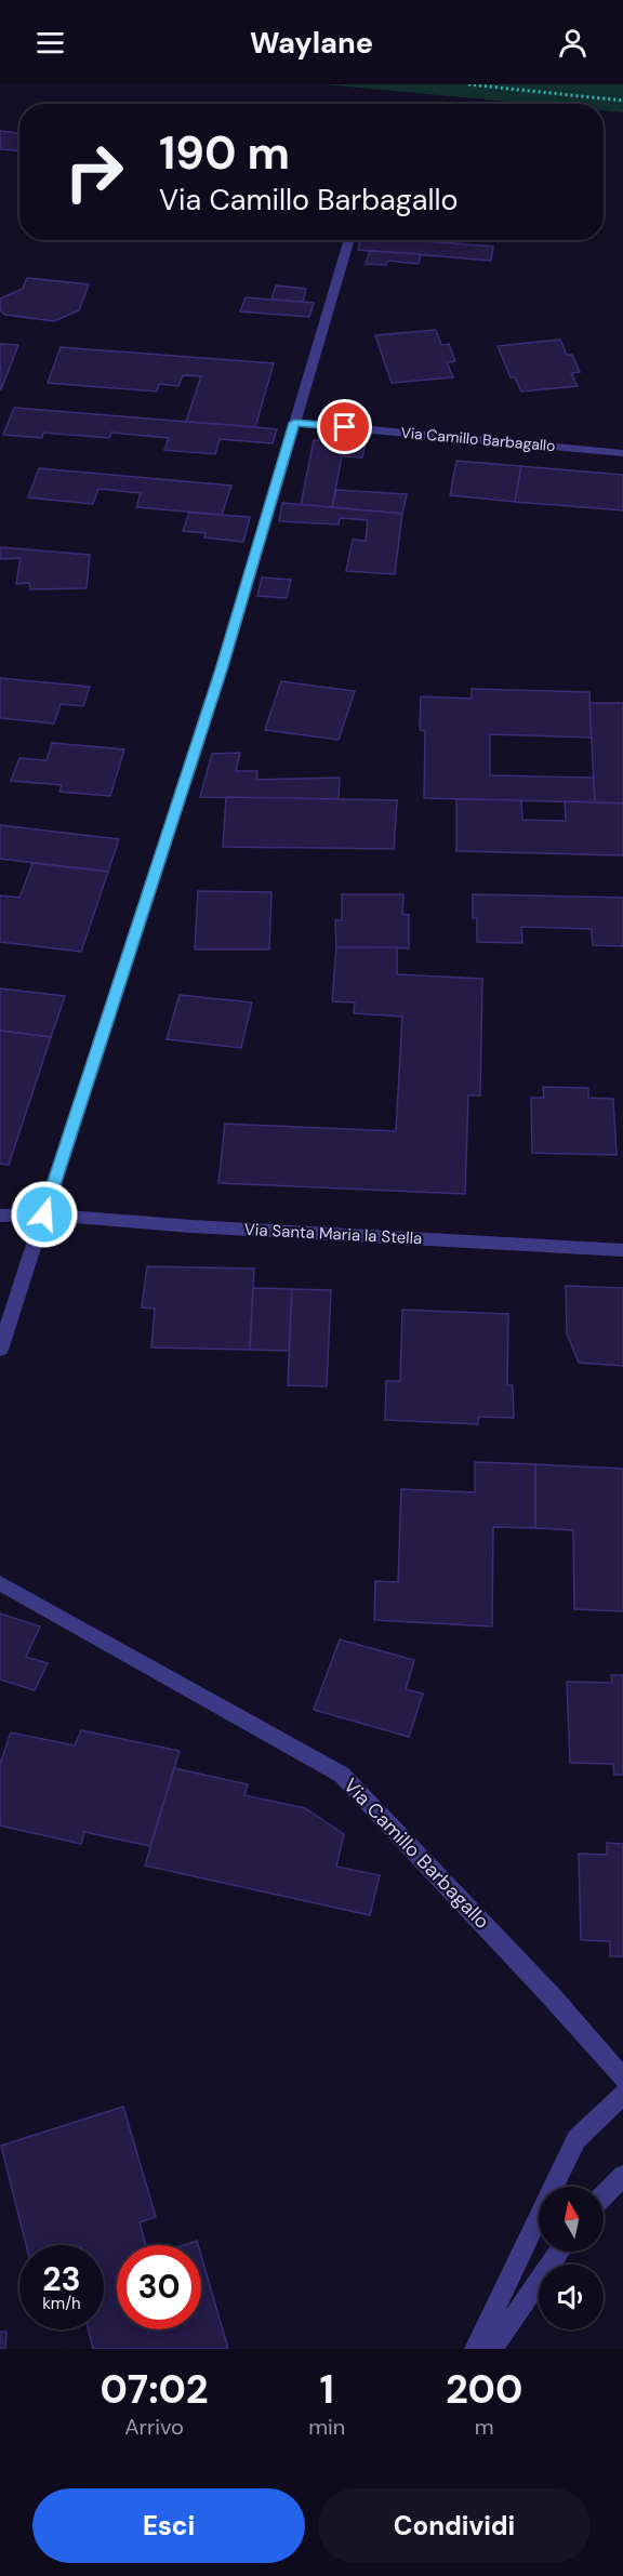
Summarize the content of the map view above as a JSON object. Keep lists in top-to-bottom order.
{
  "streets": {
    "street": ["Via Camillo Barbagallo", "Via Santa Maria la Stella"]
  },
  "north": "top",
  "page": {
    "header": "Waylane",
    "turn": ["190 m", "Via Camillo Barbagallo"],
    "speed": "23 km/h",
    "limit": "30",
    "eta": [
      "07:02",
      "Arrivo",
      "1",
      "min",
      "200",
      "m"
    ],
    "buttons": ["Esci", "Condividi"]
  }
}
